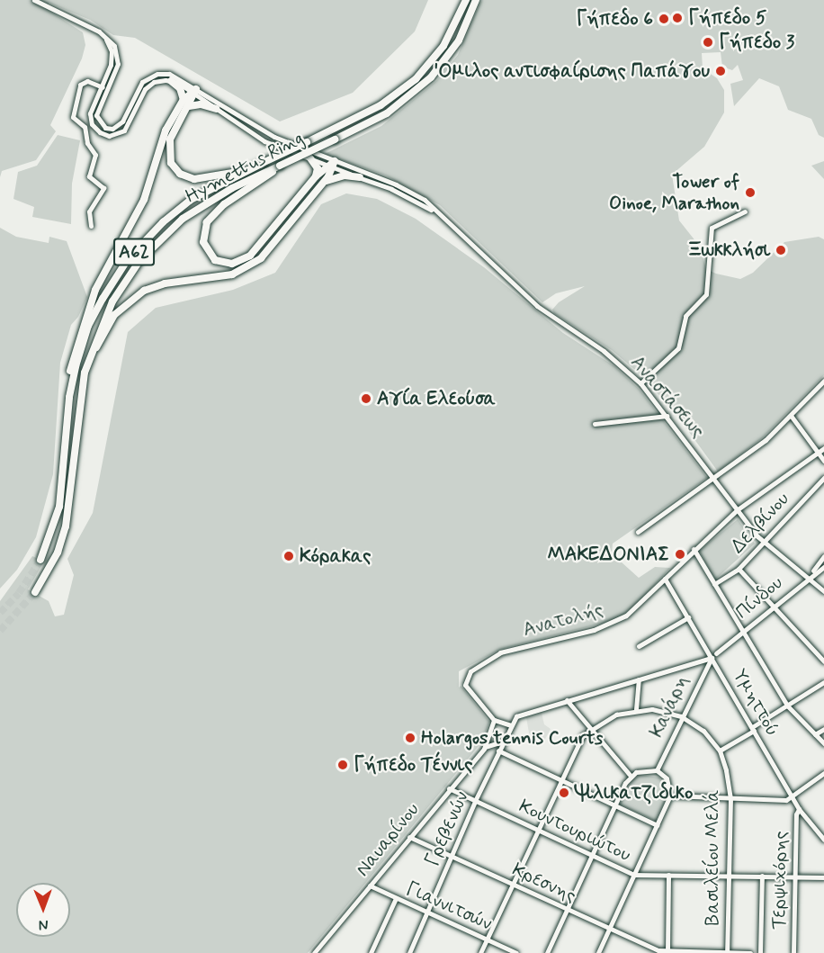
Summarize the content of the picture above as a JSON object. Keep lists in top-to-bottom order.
{
  "streets": {
    "highway": ["Hymettus Ring", "Α62"],
    "street": [
      "Αναστάσεως",
      "Δελβίνου",
      "Πίνδου",
      "Ανατολής",
      "Υμηττού",
      "Κανάρη",
      "Γρεβενών",
      "Κουντουριώτου",
      "Ναυαρίνου",
      "Βασιλείου Μελά",
      "Τερψιχόρης",
      "Κρεσνης",
      "Γιαννιτσών"
    ]
  },
  "crossings": [
    ["Αναστάσεως", "Δελβίνου"],
    ["Αναστάσεως", "Πίνδου"],
    ["Αναστάσεως", "Ανατολής"],
    ["Πίνδου", "Υμηττού"],
    ["Πίνδου", "Κανάρη"],
    ["Ανατολής", "Υμηττού"],
    ["Ανατολής", "Ναυαρίνου"],
    ["Υμηττού", "Κανάρη"],
    ["Υμηττού", "Τερψιχόρης"],
    ["Κανάρη", "Βασιλείου Μελά"],
    ["Γρεβενών", "Κουντουριώτου"],
    ["Γρεβενών", "Κρεσνης"],
    ["Γρεβενών", "Γιαννιτσών"],
    ["Κουντουριώτου", "Ναυαρίνου"],
    ["Κουντουριώτου", "Βασιλείου Μελά"],
    ["Κουντουριώτου", "Τερψιχόρης"],
    ["Ναυαρίνου", "Κρεσνης"],
    ["Ναυαρίνου", "Γιαννιτσών"],
    ["Βασιλείου Μελά", "Κρεσνης"]
  ],
  "places": [
    "Γήπεδο 5",
    "Γήπεδο 6",
    "Γήπεδο 3",
    "'Ομιλος αντισφαίρισης Παπάγου",
    "Tower of Oinoe, Marathon",
    "Ξωκκλήσι",
    "Αγία Ελεούσα",
    "ΜΑΚΕΔΟΝΙΑΣ",
    "Κόρακας",
    "Holargos tennis Courts",
    "Γήπεδο Τέννις",
    "Ψιλικατζιδικο"
  ],
  "north": "bottom"
}
